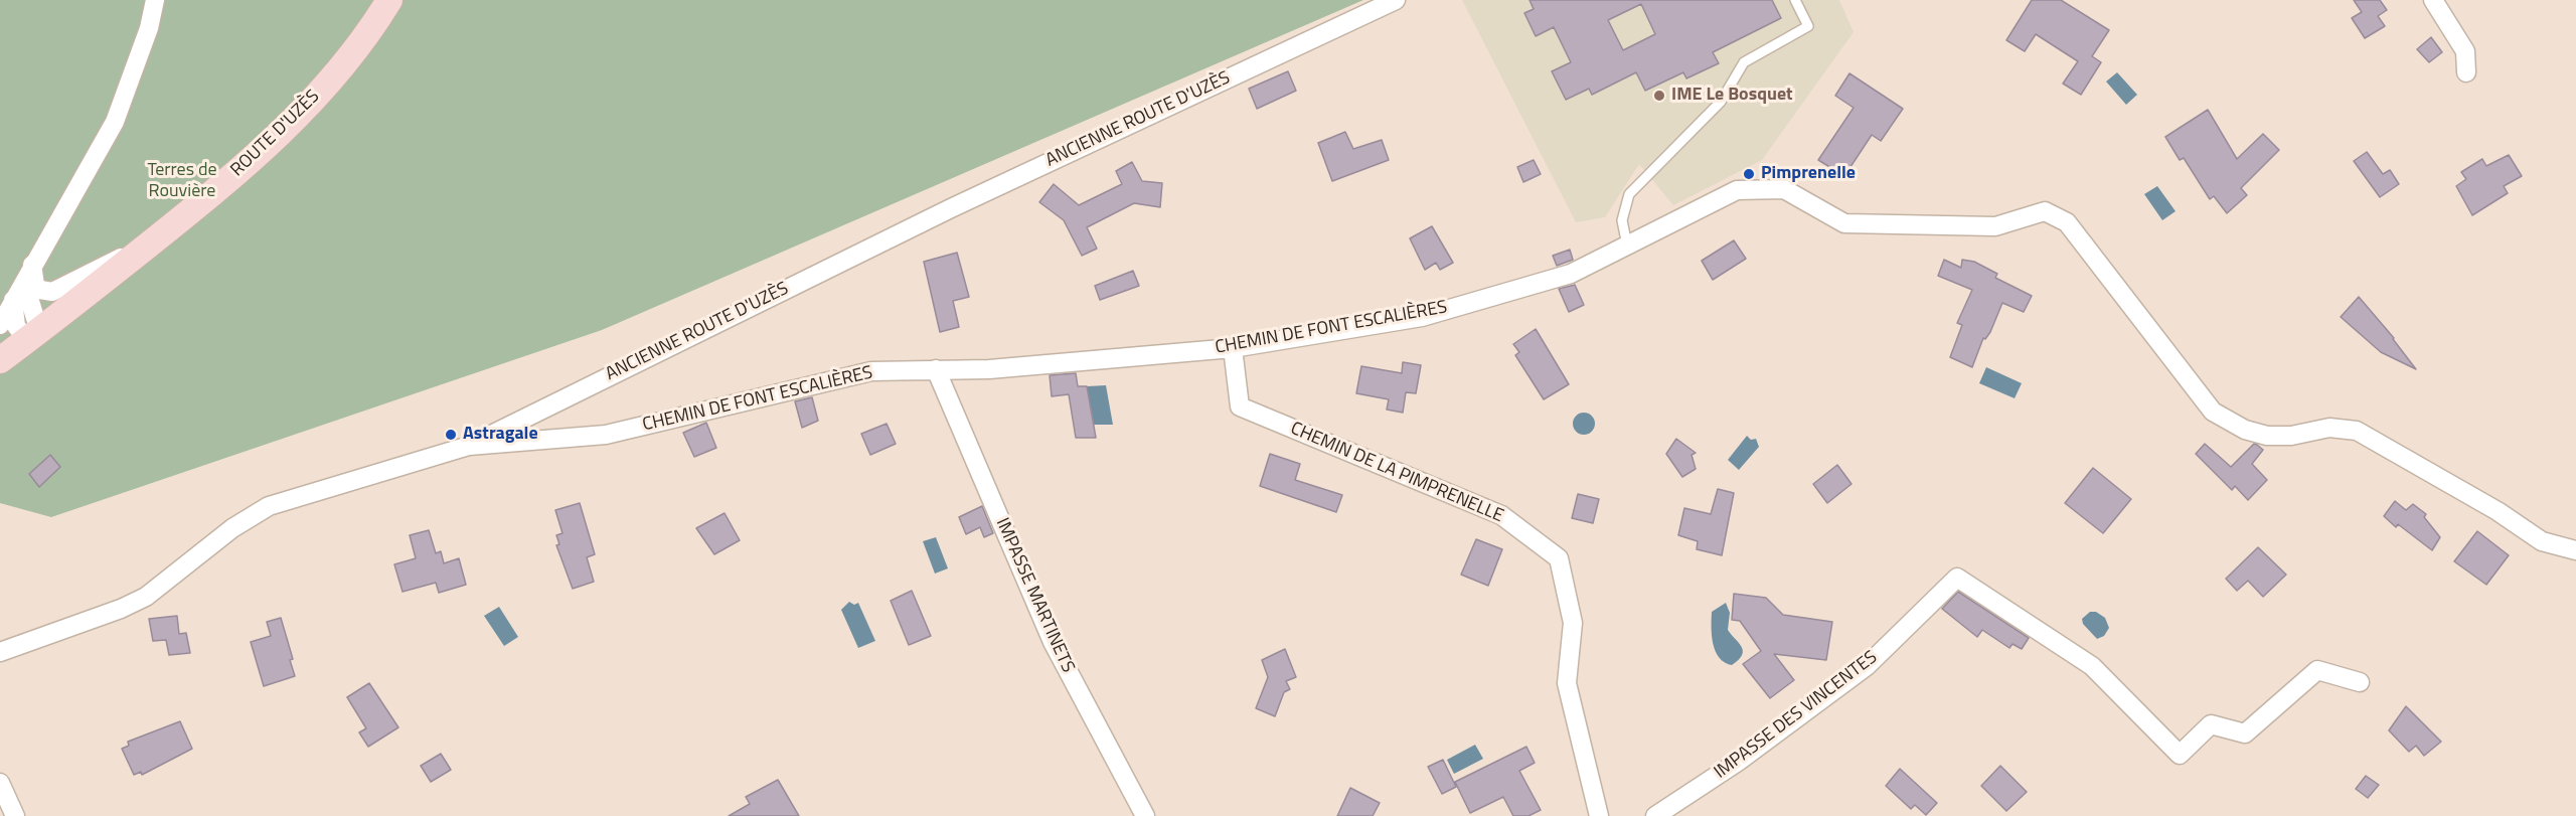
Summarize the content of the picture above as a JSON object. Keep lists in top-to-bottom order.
{
  "streets": {
    "main road": ["ROUTE D'UZÈS"],
    "street": [
      "ANCIENNE ROUTE D'UZÈS",
      "CHEMIN DE FONT ESCALIÈRES",
      "CHEMIN DE LA PIMPRENELLE",
      "IMPASSE MARTINETS",
      "IMPASSE DES VINCENTES"
    ]
  },
  "crossings": [
    ["ANCIENNE ROUTE D'UZÈS", "CHEMIN DE FONT ESCALIÈRES"],
    ["CHEMIN DE FONT ESCALIÈRES", "CHEMIN DE LA PIMPRENELLE"],
    ["CHEMIN DE FONT ESCALIÈRES", "IMPASSE MARTINETS"]
  ],
  "parks": ["Terres de Rouvière"],
  "places": ["IME Le Bosquet", "Pimprenelle", "Astragale"]
}
